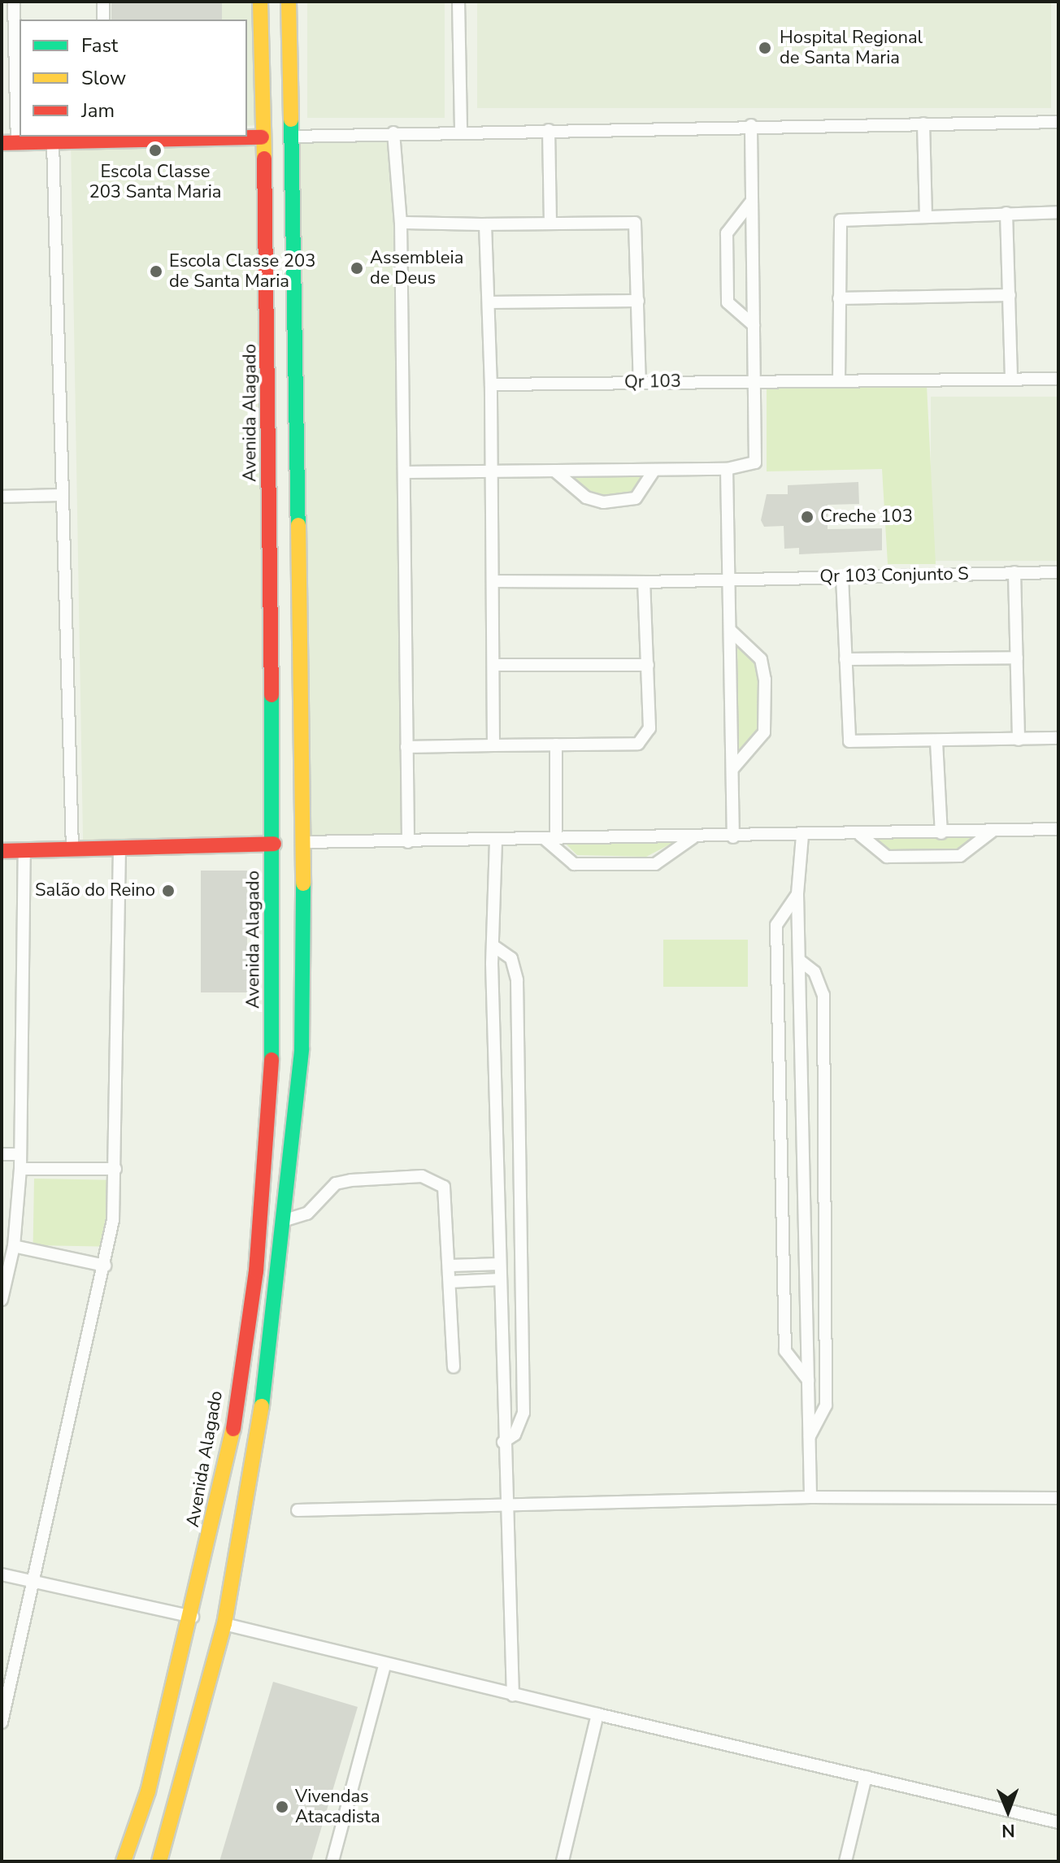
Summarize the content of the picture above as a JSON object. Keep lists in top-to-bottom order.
{
  "streets": {
    "main road": ["Avenida Alagado"],
    "street": ["Qr 103", "Qr 103 Conjunto S"]
  },
  "places": [
    "Hospital Regional de Santa Maria",
    "Escola Classe 203 Santa Maria",
    "Assembleia de Deus",
    "Escola Classe 203 de Santa Maria",
    "Creche 103",
    "Salão do Reino",
    "Vivendas Atacadista"
  ],
  "legend": ["Fast", "Slow", "Jam"],
  "north": "bottom"
}
